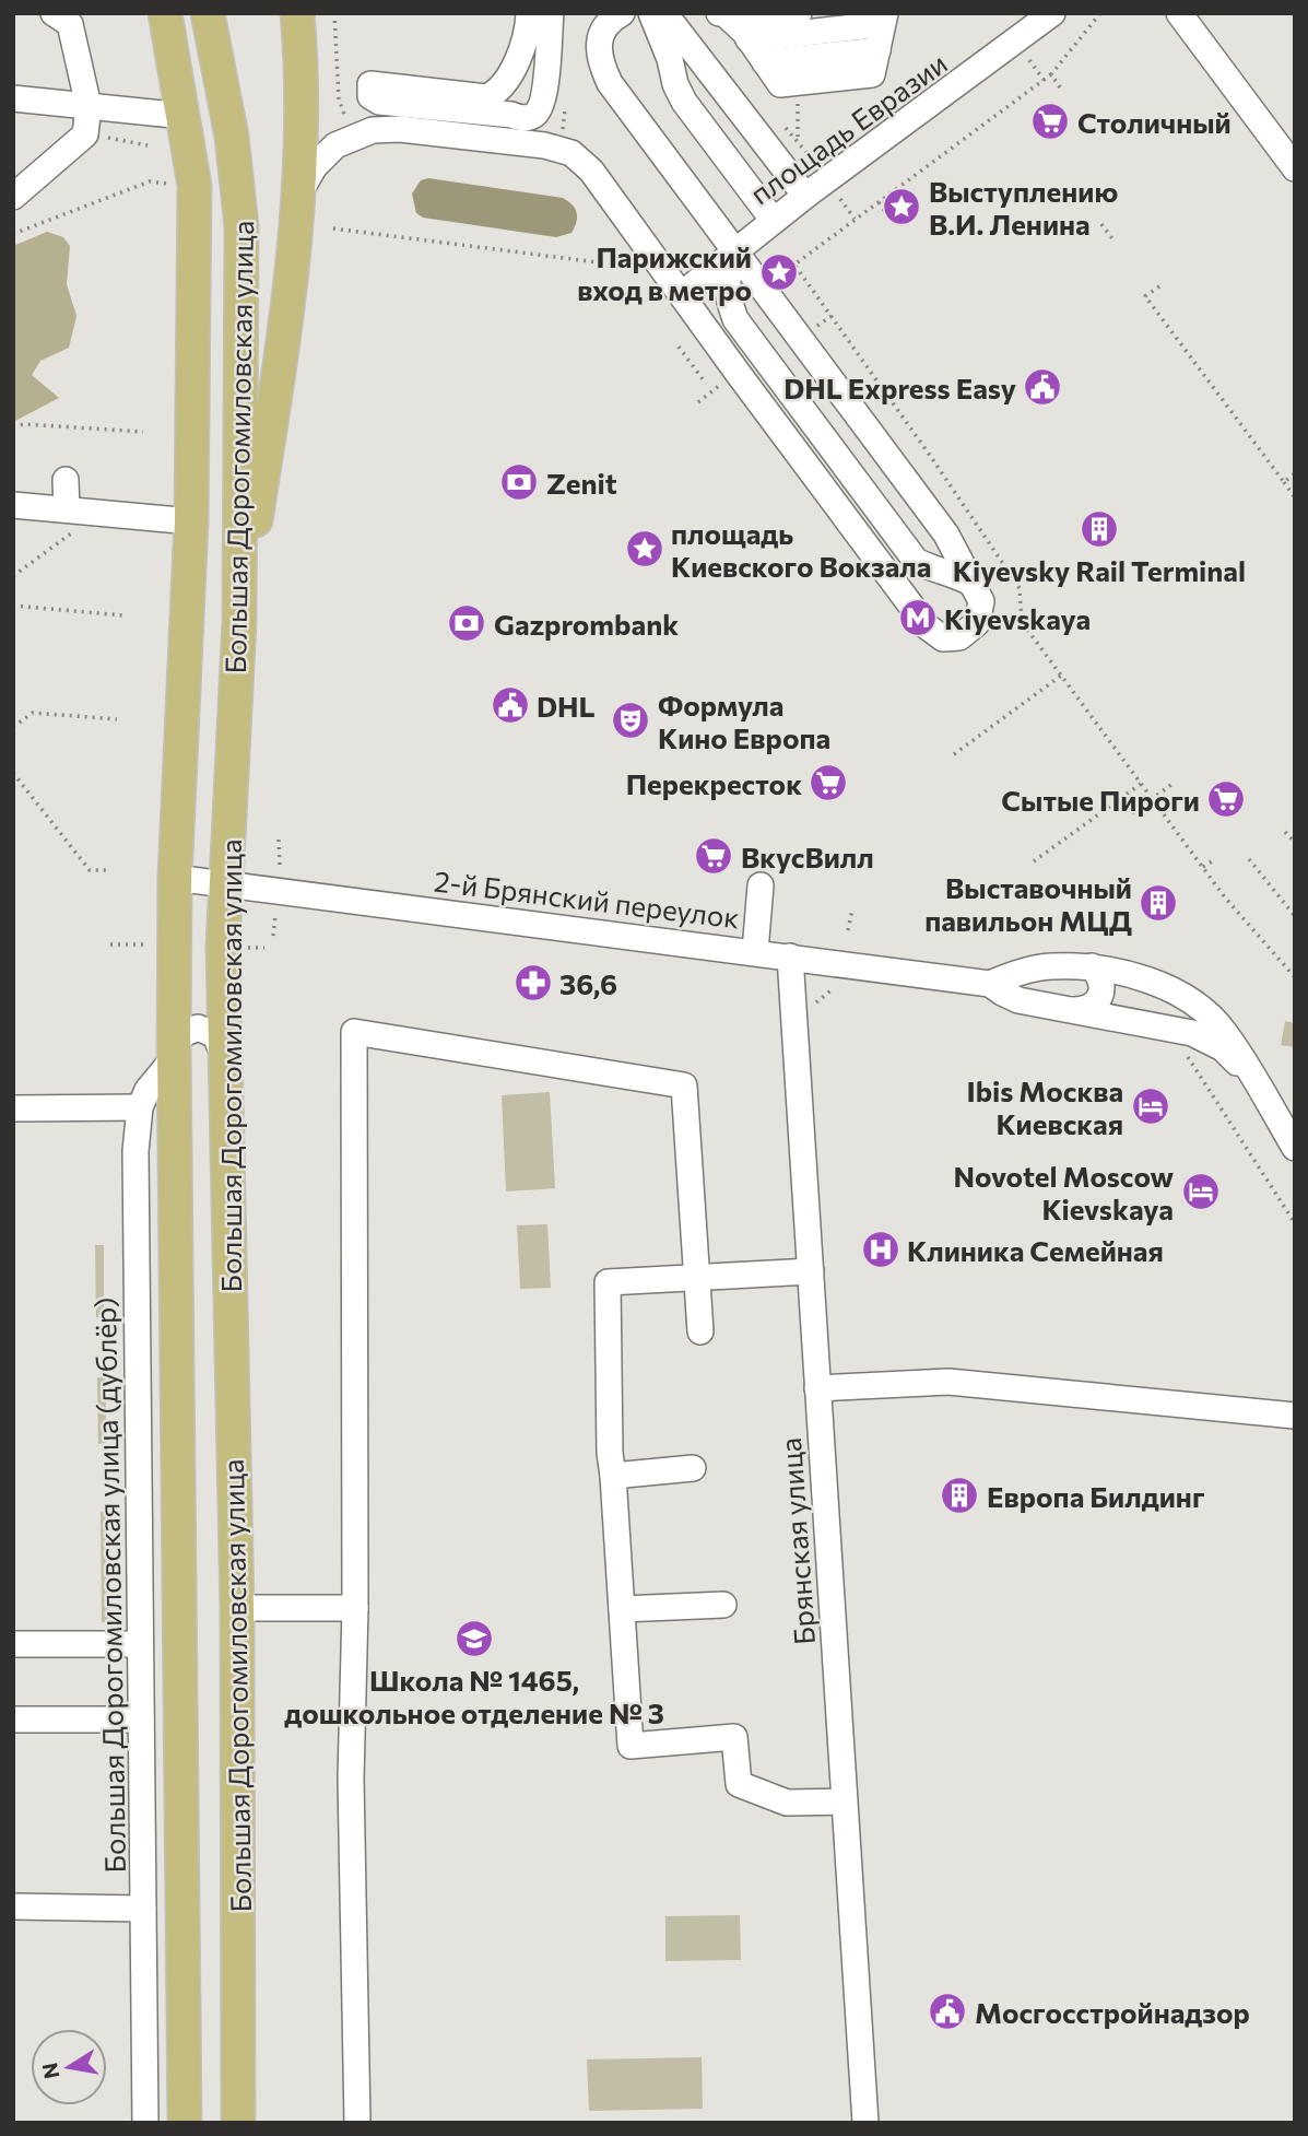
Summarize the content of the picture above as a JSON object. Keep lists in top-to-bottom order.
{
  "streets": {
    "main road": ["Большая Дорогомиловская улица"],
    "street": [
      "площадь Евразии",
      "2-й Брянский переулок",
      "Брянская улица",
      "Большая Дорогомиловская улица (дублёр)"
    ]
  },
  "crossings": [
    ["Большая Дорогомиловская улица", "2-й Брянский переулок"],
    ["Большая Дорогомиловская улица", "Большая Дорогомиловская улица (дублёр)"],
    ["2-й Брянский переулок", "Брянская улица"]
  ],
  "places": {
    "supermarket": [
      "Столичный",
      "Перекресток",
      "Сытые Пироги",
      "ВкусВилл"
    ],
    "place": ["Выступлению В.И. Ленина", "Парижский вход в метро", "площадь Киевского Вокзала"],
    "public building": ["DHL Express Easy", "DHL", "Мосгосстройнадзор"],
    "bank": ["Zenit", "Gazprombank"],
    "building": ["Kiyevsky Rail Terminal", "Выставочный павильон МЦД", "Европа Билдинг"],
    "metro station": ["Kiyevskaya"],
    "theatre": ["Формула Кино Европа"],
    "pharmacy": ["36,6"],
    "hotel": ["Ibis Москва Киевская", "Novotel Moscow Kievskaya"],
    "hospital": ["Клиника Семейная"],
    "school or university": ["Школа № 1465, дошкольное отделение № 3"]
  },
  "north": "left"
}
